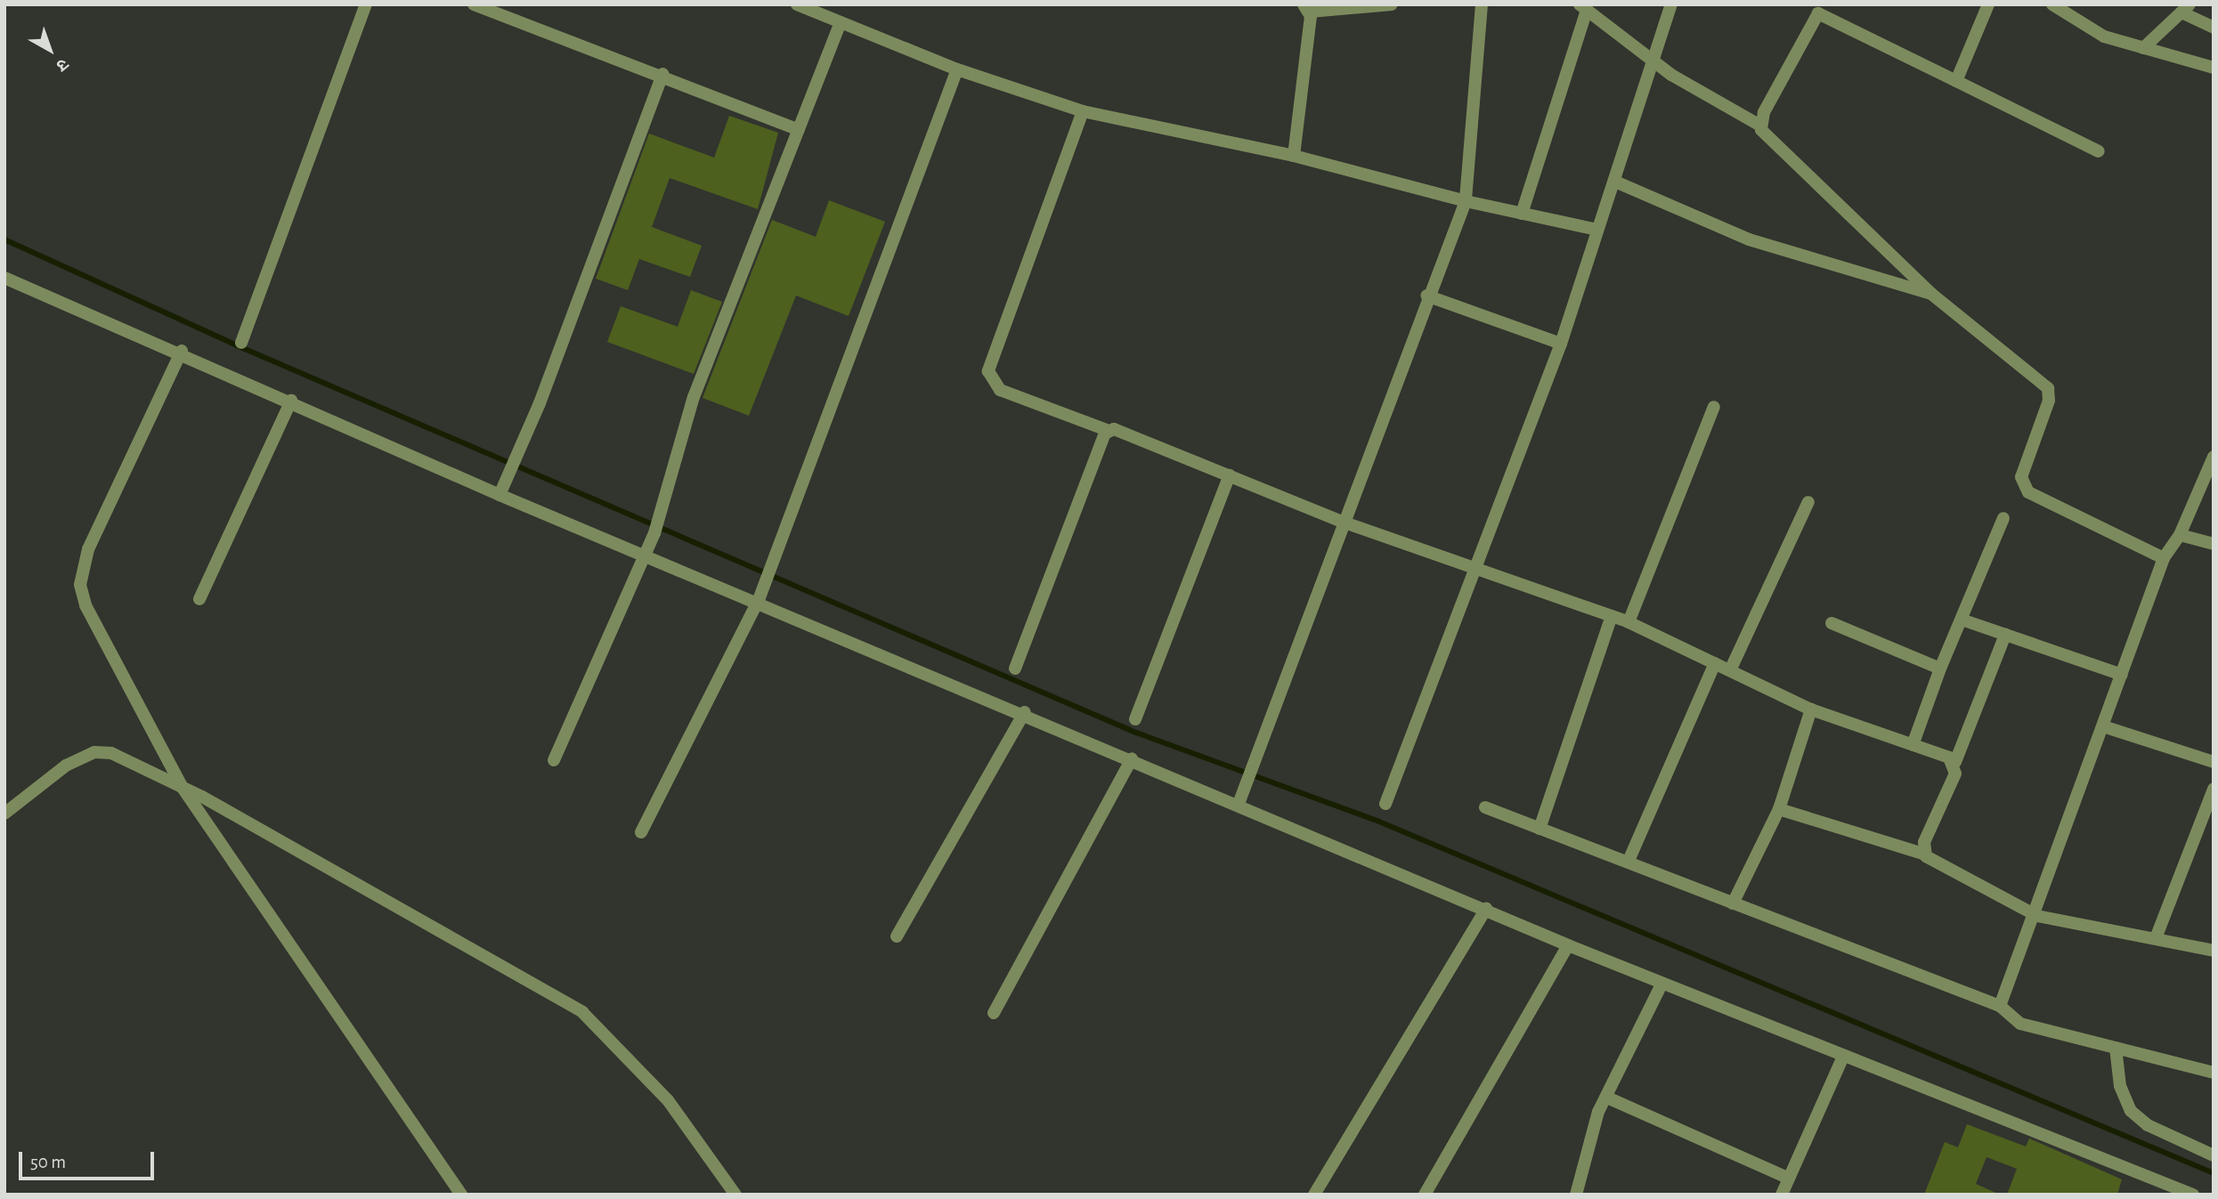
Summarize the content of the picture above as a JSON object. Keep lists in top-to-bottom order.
{
  "scale_bar": "50 m",
  "north": "bottom right"
}
